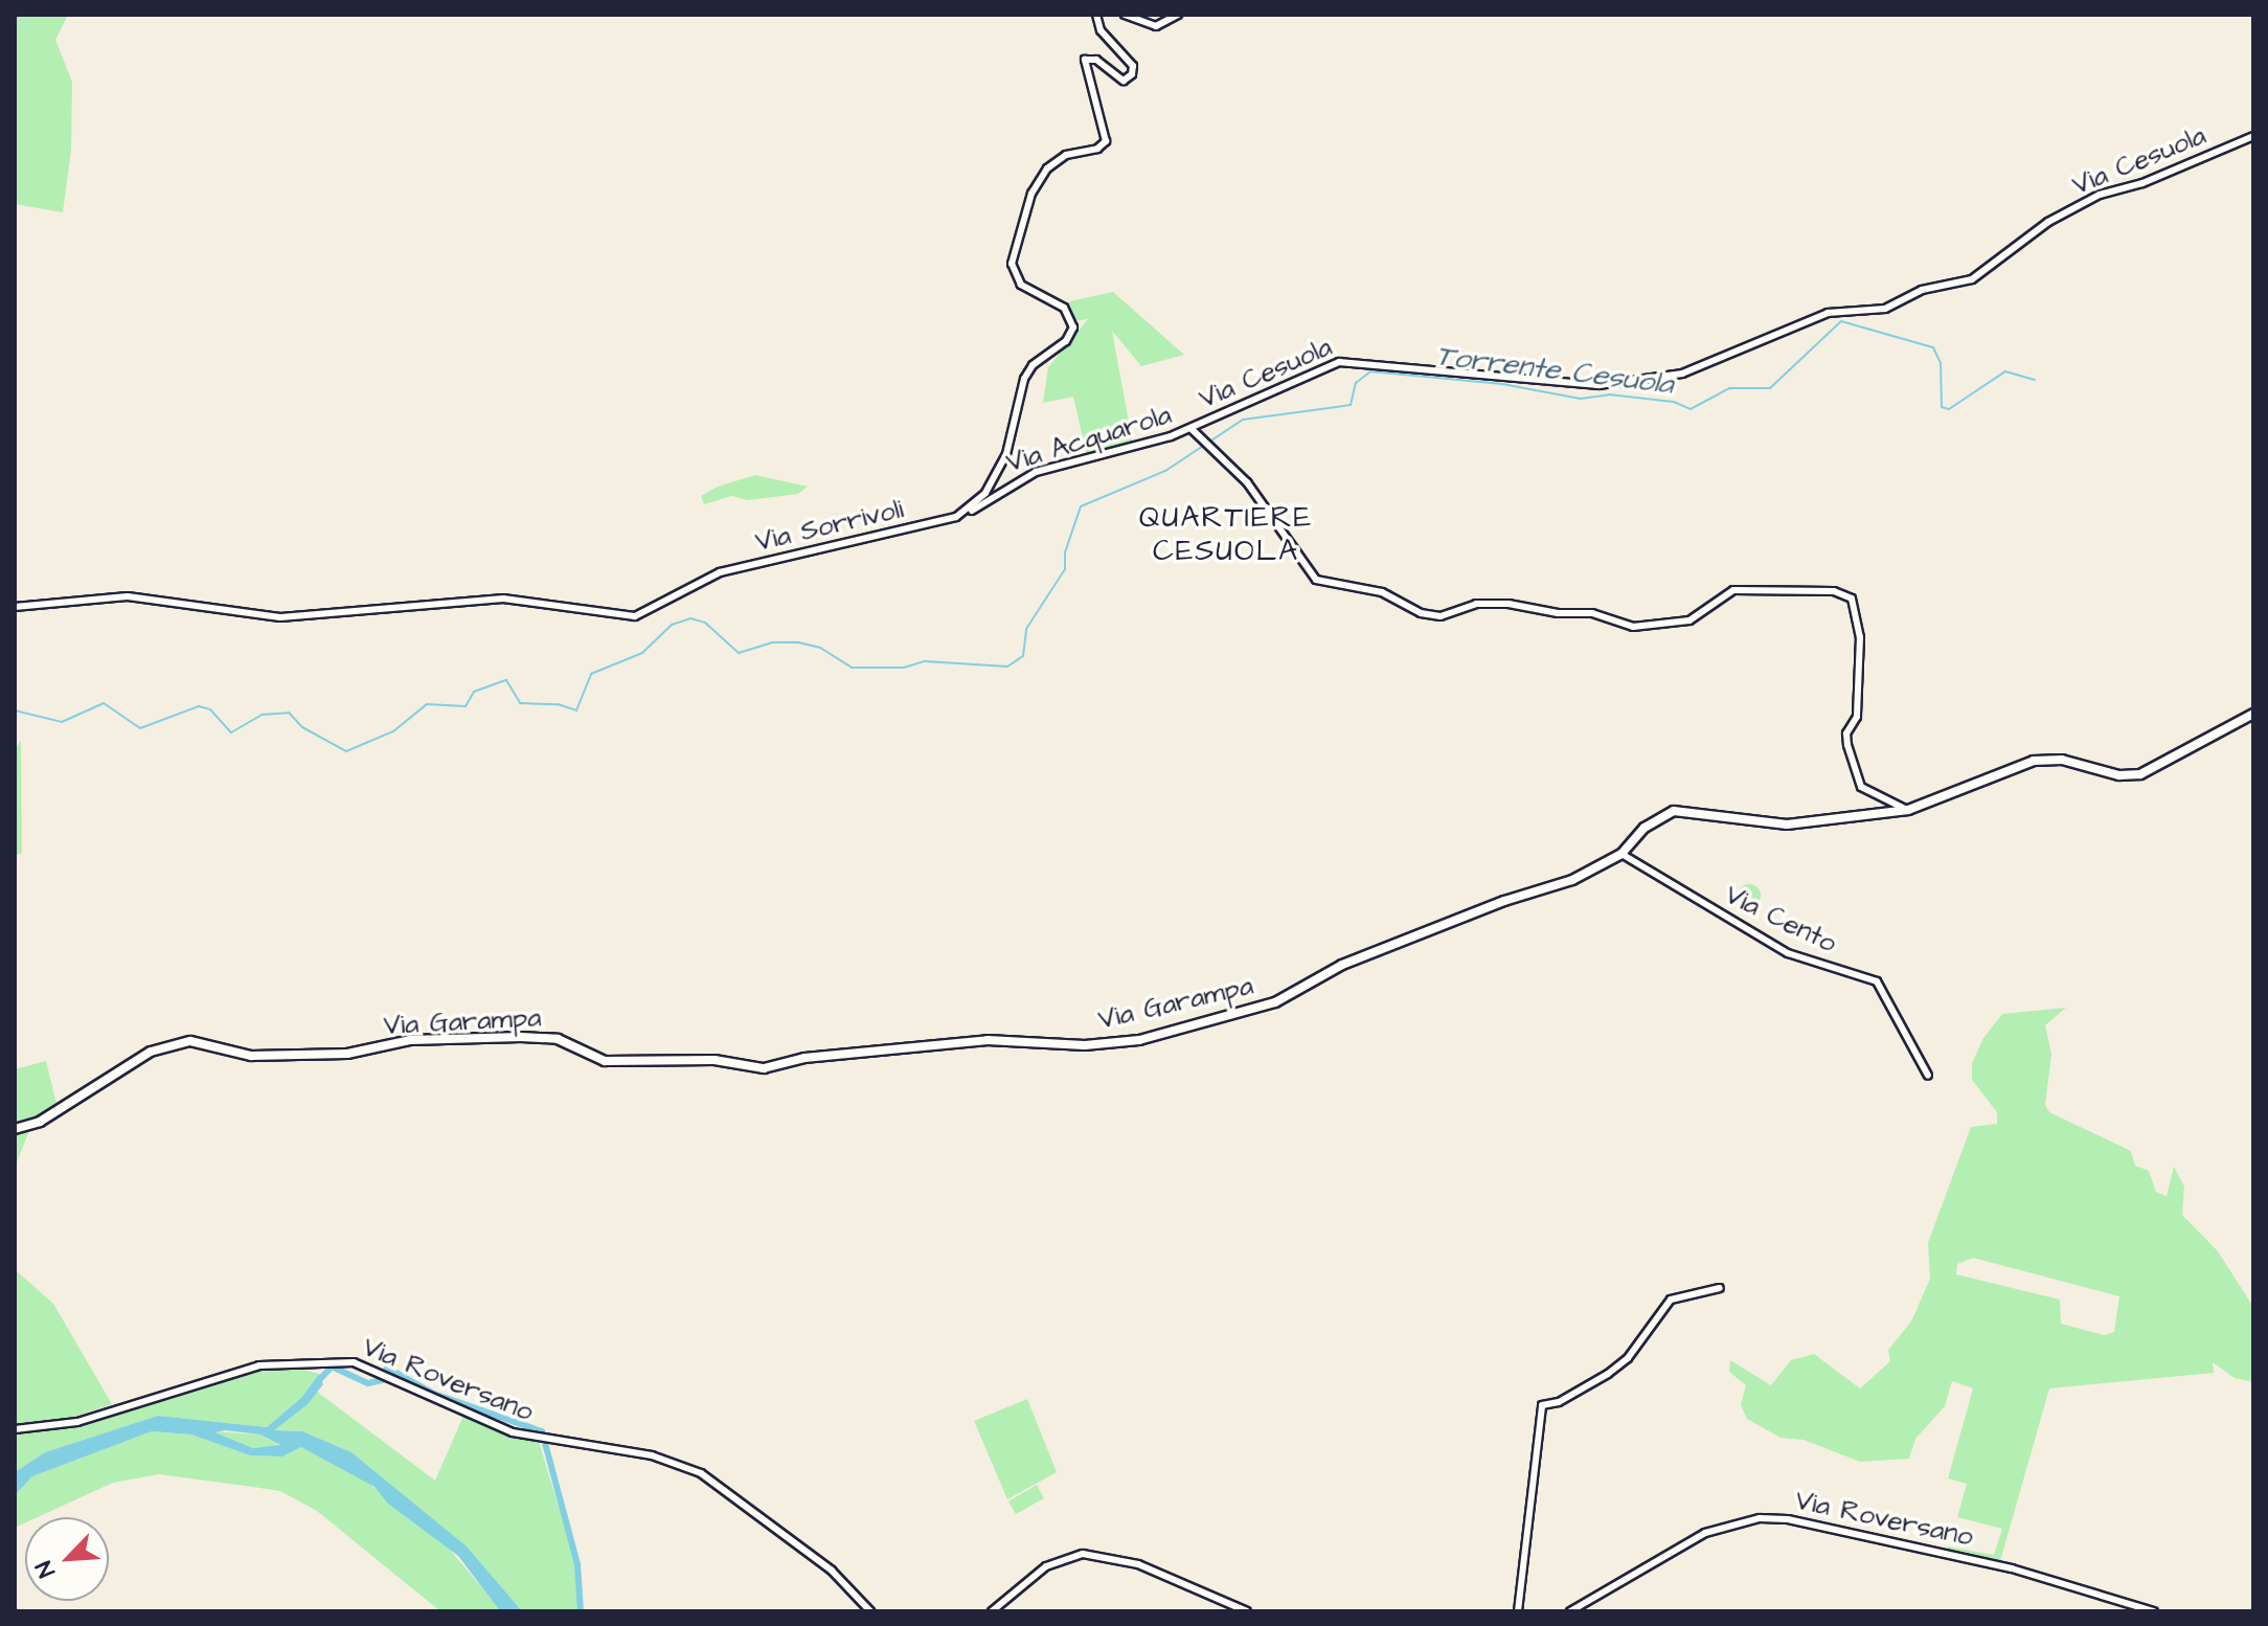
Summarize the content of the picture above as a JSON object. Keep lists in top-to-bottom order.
{
  "streets": {
    "street": [
      "Via Cesuola",
      "Via Acquarola",
      "Via Sorrivoli",
      "Via Cento",
      "Via Garampa",
      "Via Roversano"
    ]
  },
  "crossings": [
    ["Via Cesuola", "Via Acquarola"],
    ["Via Acquarola", "Via Sorrivoli"],
    ["Via Acquarola", "Via Garampa"],
    ["Via Cento", "Via Garampa"]
  ],
  "districts": ["QUARTIERE CESUOLA"],
  "water": ["Torrente Cesuola"],
  "north": "bottom left"
}
